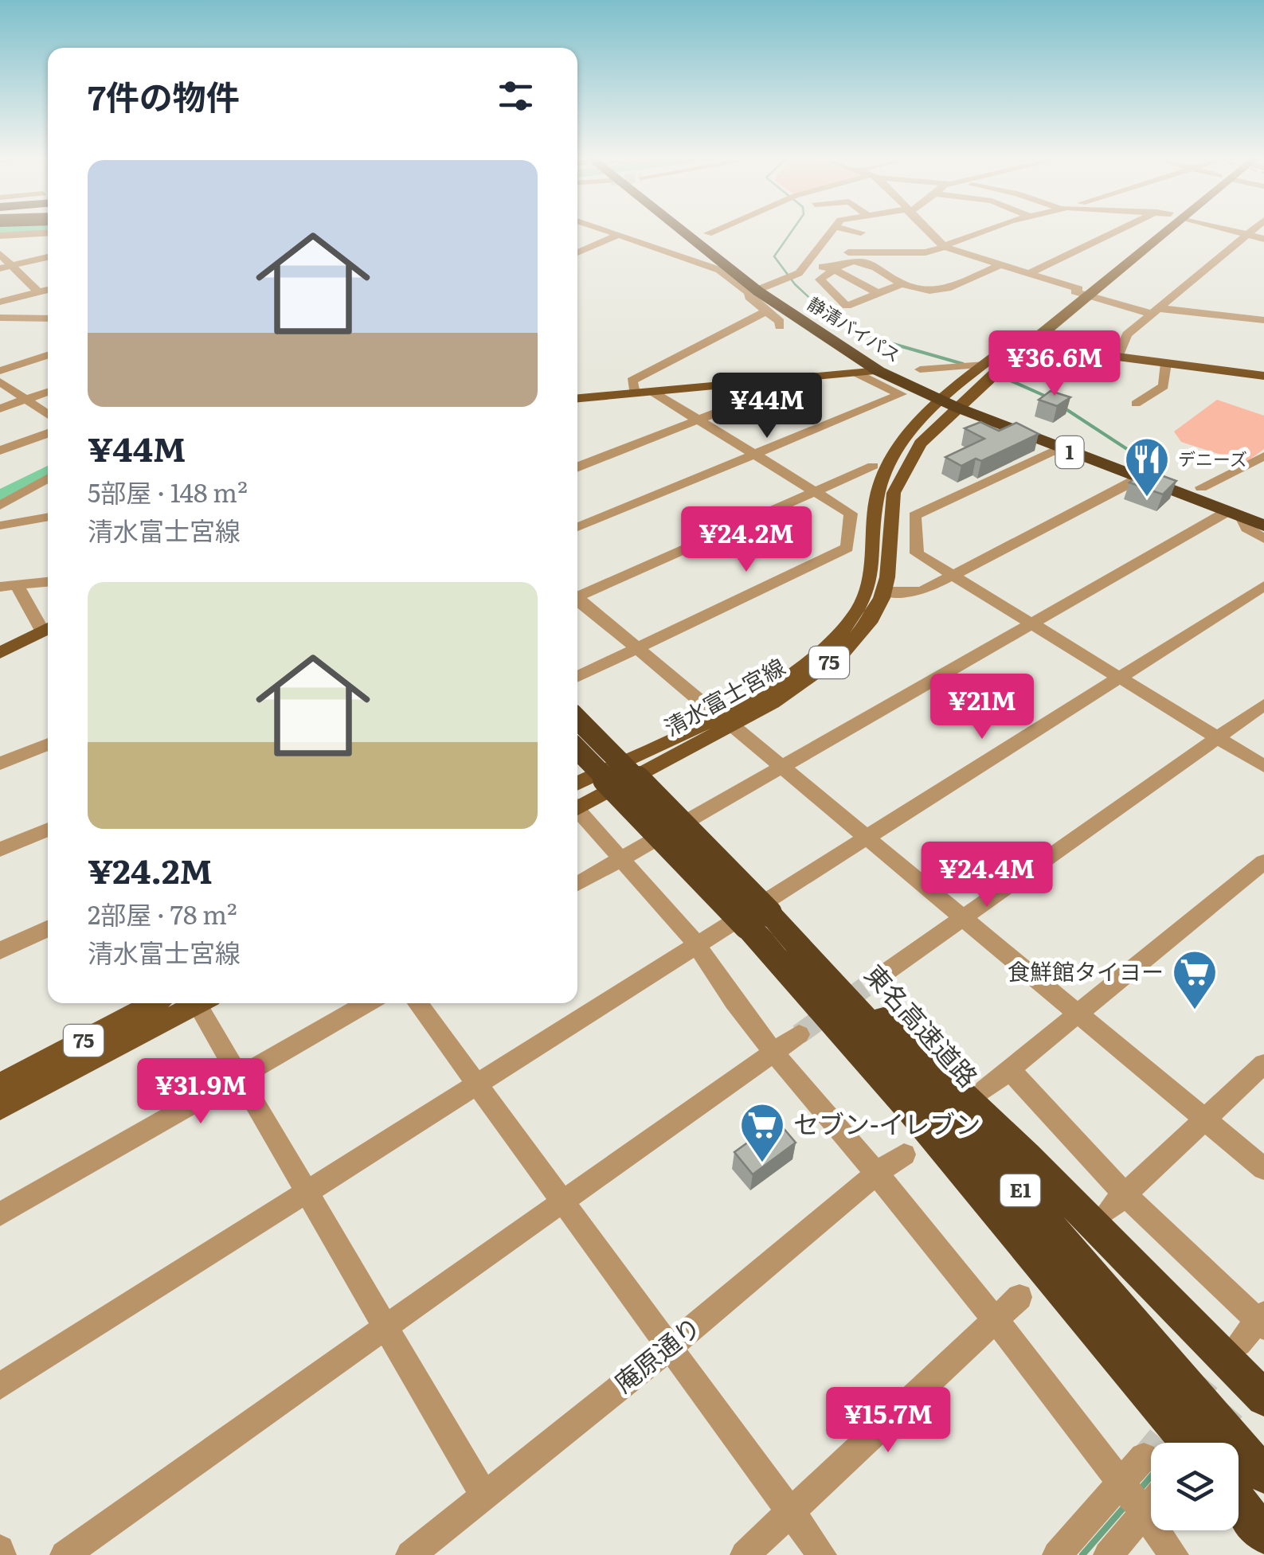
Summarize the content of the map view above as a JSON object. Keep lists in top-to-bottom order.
{
  "streets": {
    "highway": [
      "静清バイパス",
      "1",
      "東名高速道路",
      "E1"
    ],
    "main road": ["75", "清水富士宮線"],
    "street": ["庵原通り"]
  },
  "crossings": [
    ["静清バイパス", "清水富士宮線"]
  ],
  "places": {
    "restaurant": ["デニーズ"],
    "supermarket": ["食鮮館タイヨー", "セブン-イレブン"]
  },
  "page": {
    "heading": "7件の物件",
    "list": [
      {
        "name": "¥44M",
        "note": "5部屋 · 148 m² · 清水富士宮線"
      },
      {
        "name": "¥24.2M",
        "note": "2部屋 · 78 m² · 清水富士宮線"
      }
    ],
    "price": [
      "¥36.6M",
      "¥44M",
      "¥24.2M",
      "¥21M",
      "¥24.4M",
      "¥31.9M",
      "¥15.7M"
    ]
  }
}
